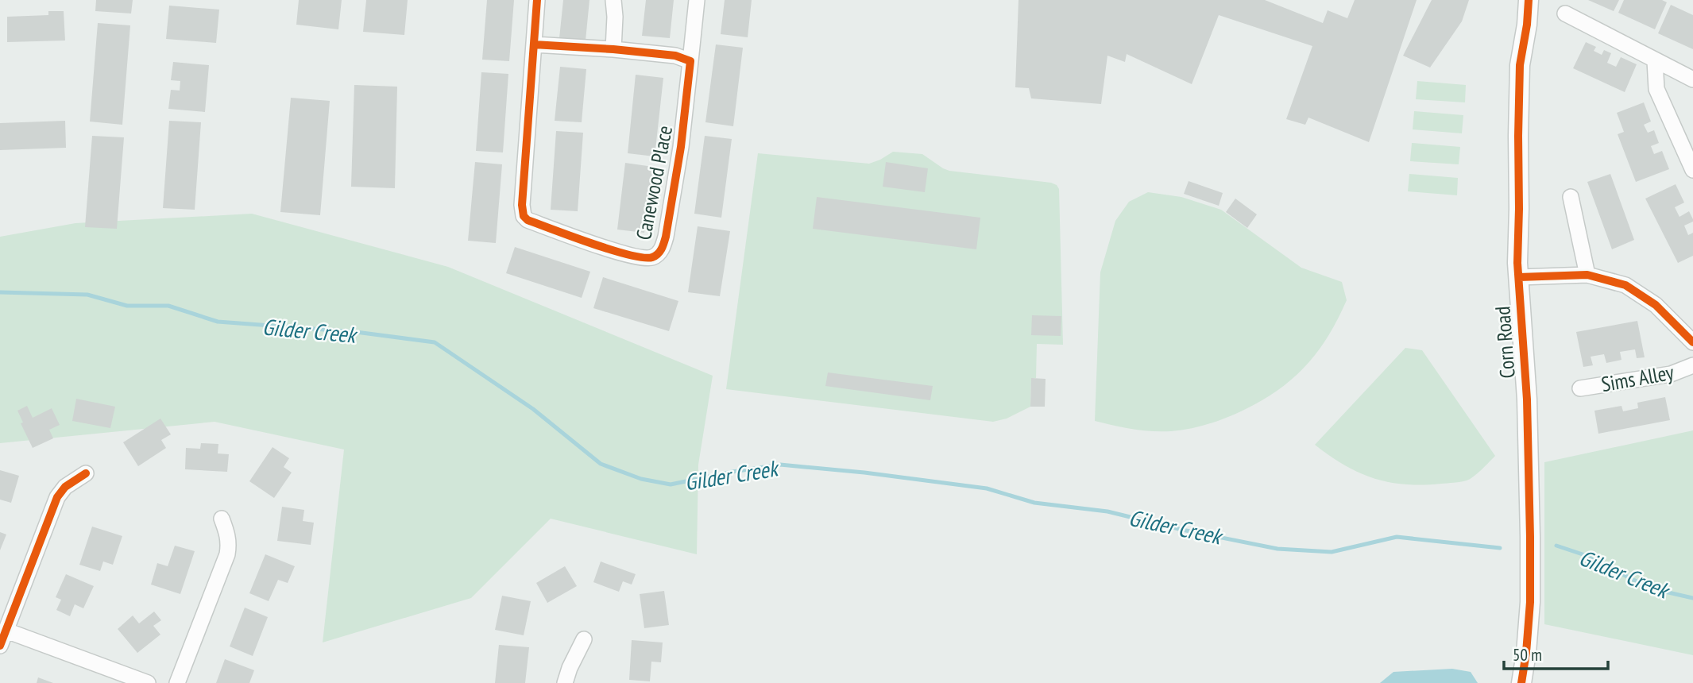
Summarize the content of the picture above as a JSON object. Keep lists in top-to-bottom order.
{
  "streets": {
    "street": ["Canewood Place", "Corn Road", "Sims Alley"]
  },
  "water": ["Gilder Creek"],
  "scale_bar": "50 m"
}
